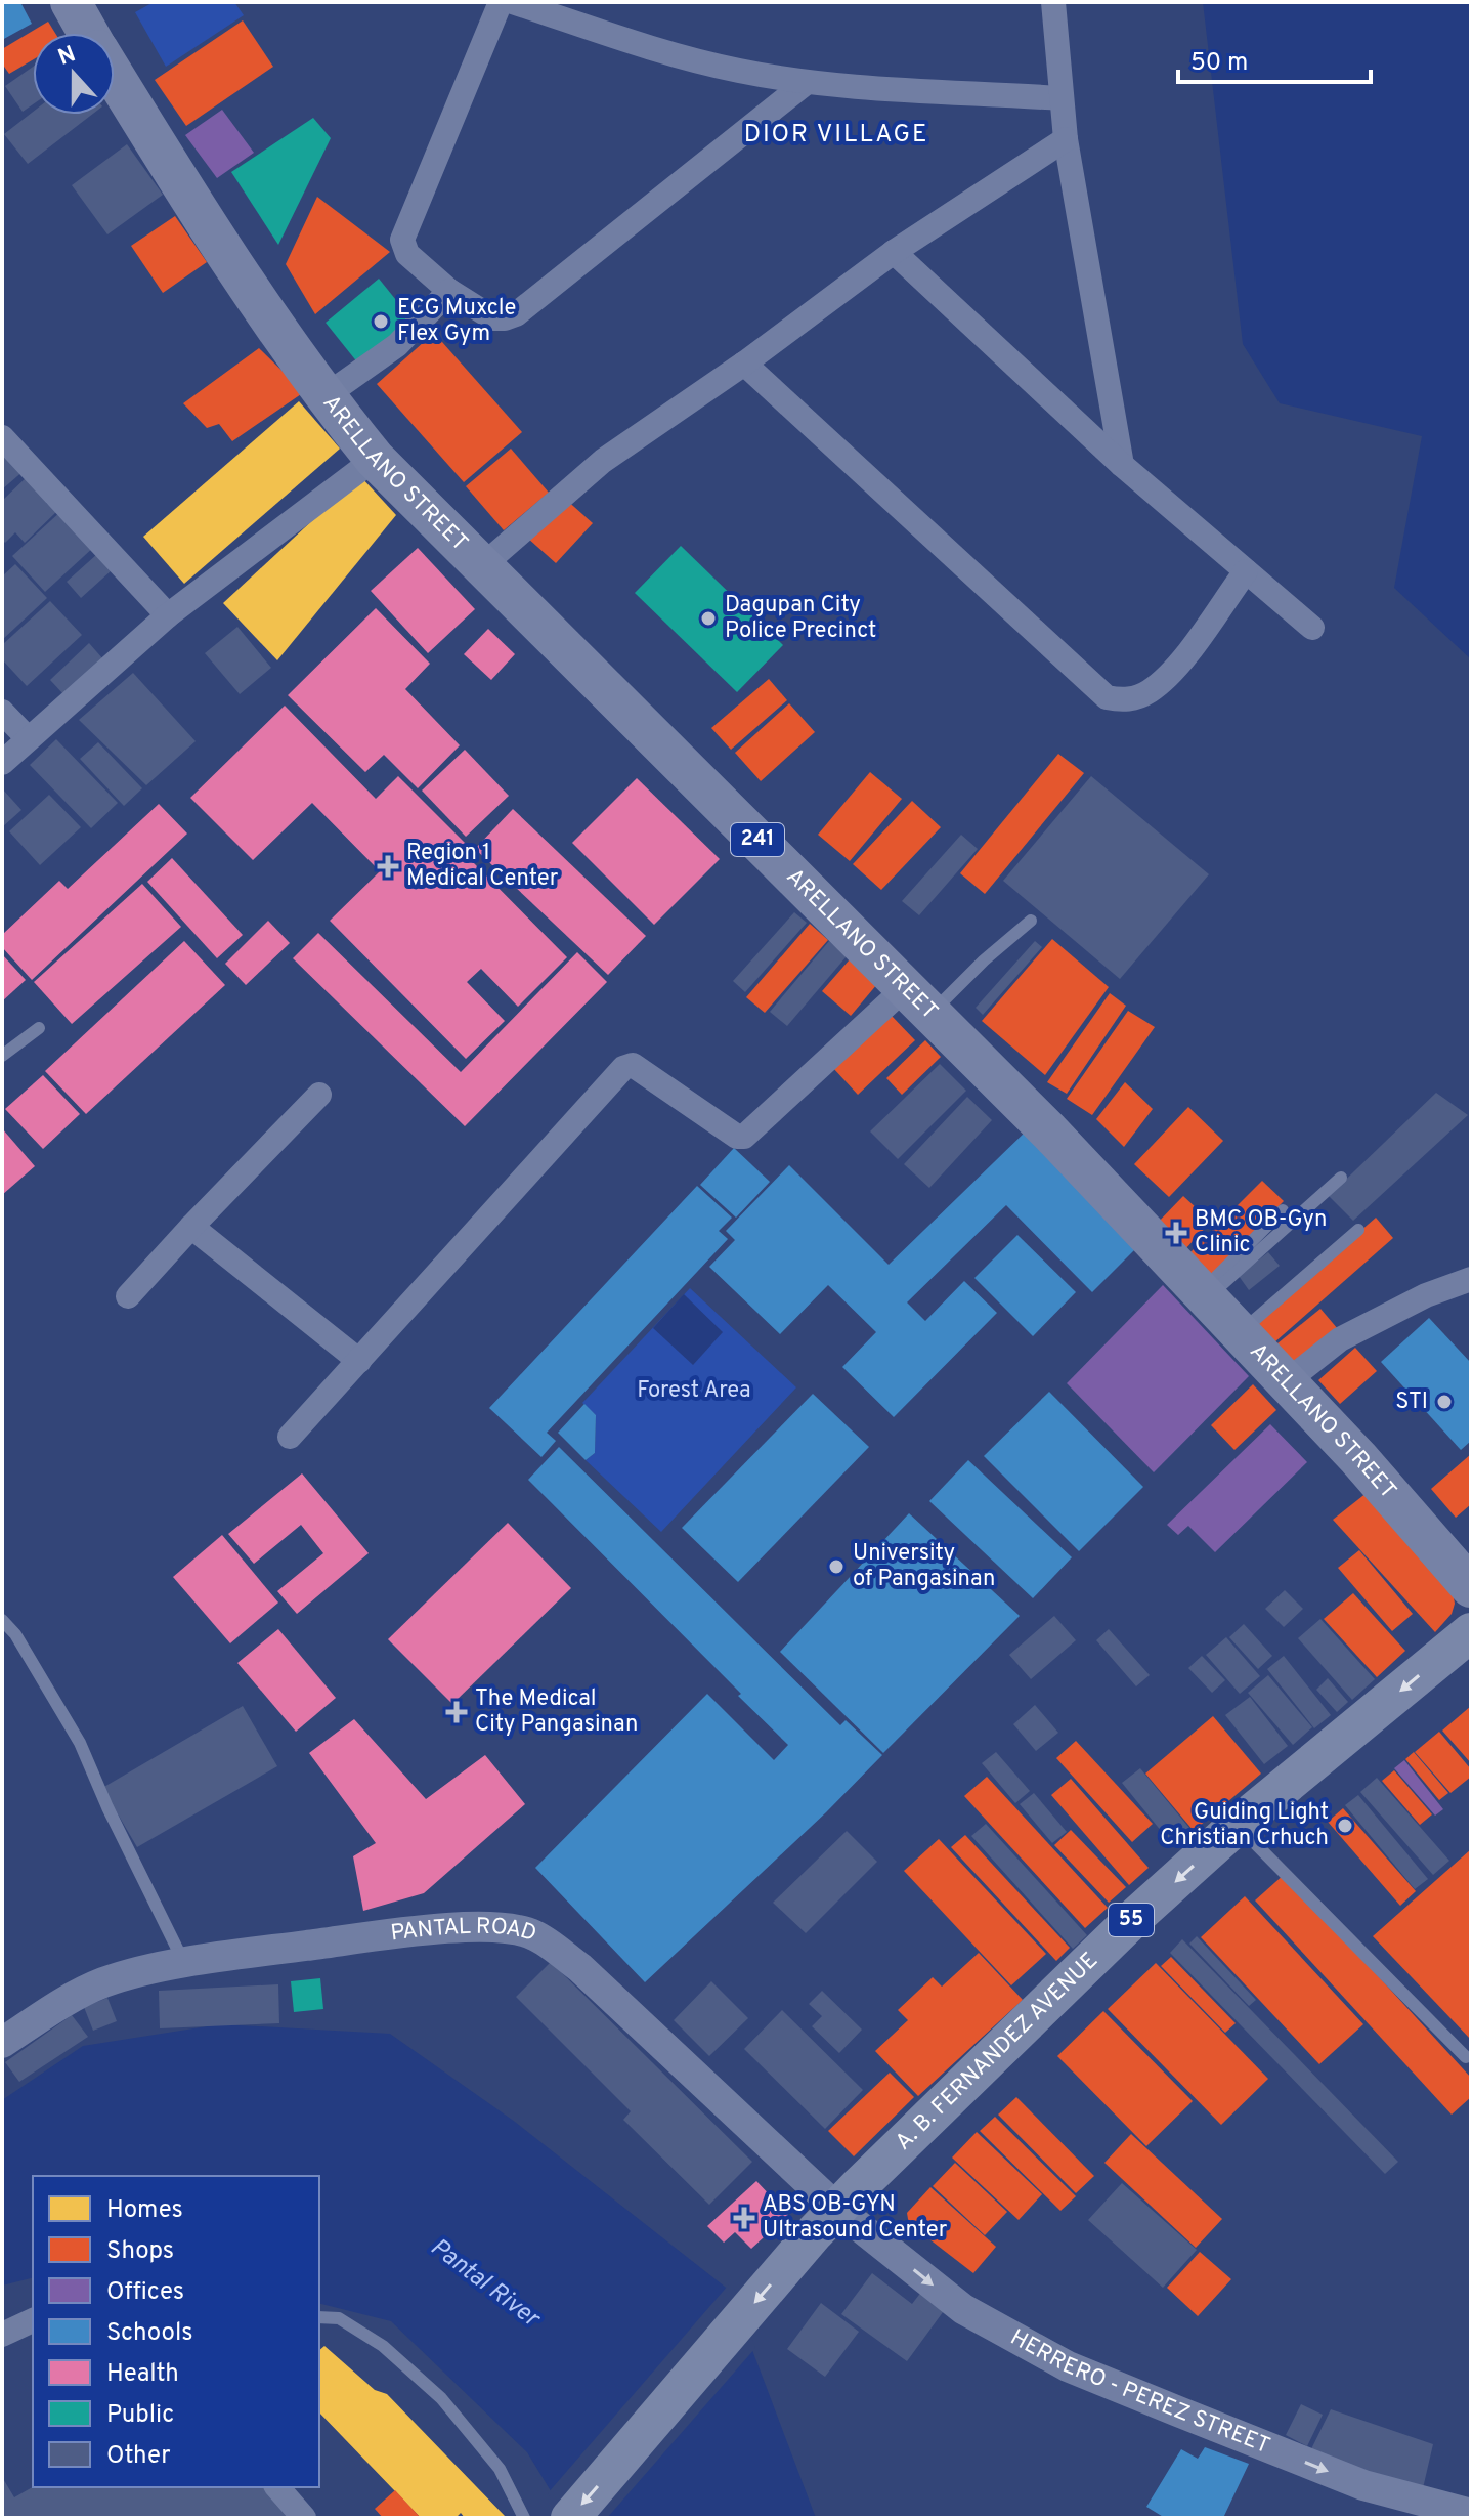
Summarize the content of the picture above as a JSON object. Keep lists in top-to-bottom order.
{
  "streets": {
    "highway": ["ARELLANO STREET", "241"],
    "main road": ["55", "A. B. FERNANDEZ AVENUE"],
    "street": ["PANTAL ROAD", "HERRERO - PEREZ STREET"]
  },
  "crossings": [
    ["PANTAL ROAD", "A. B. FERNANDEZ AVENUE"],
    ["PANTAL ROAD", "HERRERO - PEREZ STREET"],
    ["A. B. FERNANDEZ AVENUE", "HERRERO - PEREZ STREET"]
  ],
  "one_way": ["A. B. FERNANDEZ AVENUE", "HERRERO - PEREZ STREET"],
  "districts": ["DIOR VILLAGE"],
  "water": ["Pantal River"],
  "parks": ["Forest Area"],
  "places": {
    "other": [
      "ECG Muxcle Flex Gym",
      "Dagupan City Police Precinct",
      "STI",
      "University of Pangasinan",
      "Guiding Light Christian Crhuch"
    ],
    "health": [
      "Region 1 Medical Center",
      "BMC OB-Gyn Clinic",
      "The Medical City Pangasinan",
      "ABS OB-GYN Ultrasound Center"
    ]
  },
  "legend": [
    "Homes",
    "Shops",
    "Offices",
    "Schools",
    "Health",
    "Public",
    "Other"
  ],
  "scale_bar": "50 m",
  "north": "top"
}
